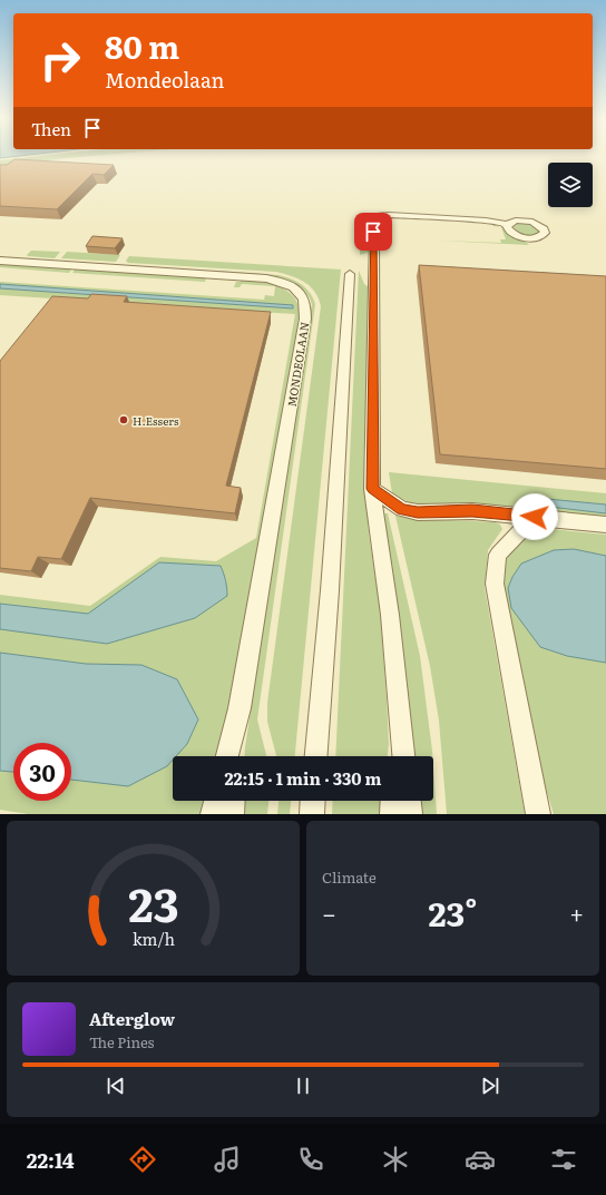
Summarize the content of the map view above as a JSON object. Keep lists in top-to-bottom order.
{
  "streets": {
    "street": ["MONDEOLAAN"]
  },
  "places": ["H.Essers"],
  "page": {
    "turn": ["80 m", "Mondeolaan"],
    "then": "Then",
    "limit": "30",
    "trip": "22:15 · 1 min · 330 m",
    "tile": "Climate",
    "heat": ["−", "23°", "+"],
    "song": ["Afterglow", "The Pines"],
    "tabs": "22:14",
    "gauge": ["23", "km/h"]
  }
}
